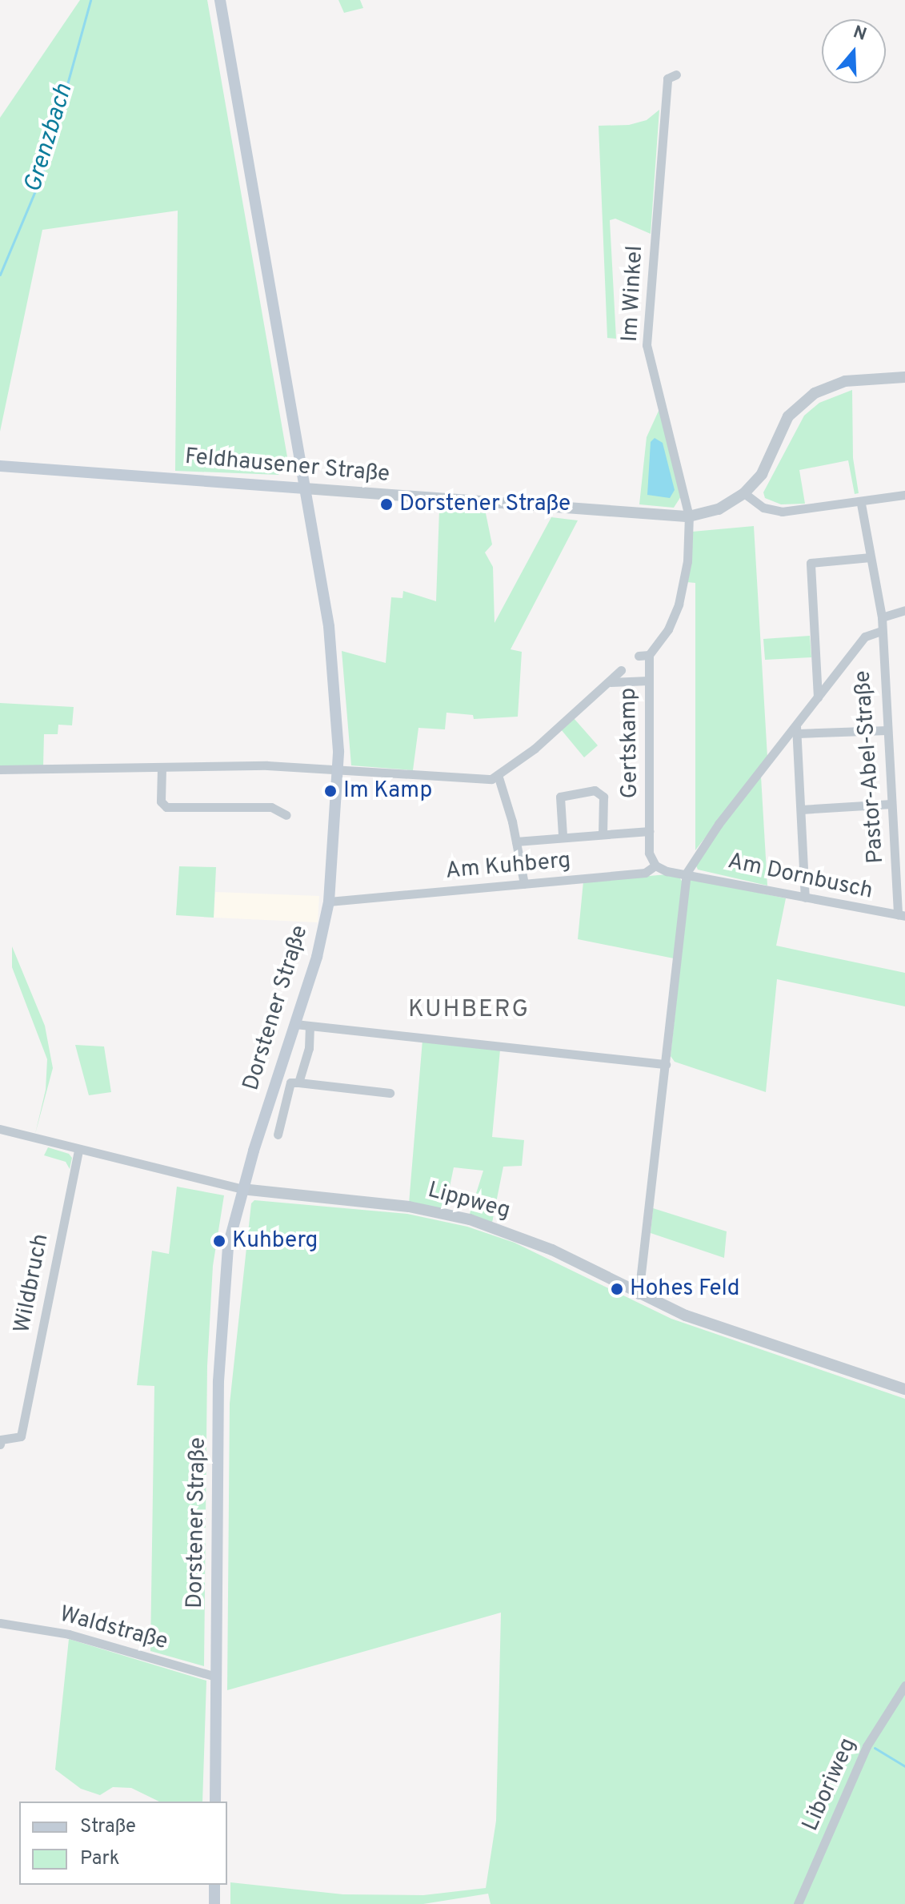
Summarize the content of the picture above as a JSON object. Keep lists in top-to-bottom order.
{
  "streets": {
    "main road": ["Feldhausener Straße", "Dorstener Straße"],
    "street": [
      "Im Winkel",
      "Gertskamp",
      "Pastor-Abel-Straße",
      "Am Kuhberg",
      "Am Dornbusch",
      "Lippweg",
      "Wildbruch",
      "Waldstraße",
      "Liboriweg"
    ]
  },
  "crossings": [
    ["Im Winkel", "Feldhausener Straße"],
    ["Im Winkel", "Gertskamp"],
    ["Feldhausener Straße", "Gertskamp"],
    ["Feldhausener Straße", "Dorstener Straße"],
    ["Gertskamp", "Am Kuhberg"],
    ["Pastor-Abel-Straße", "Am Dornbusch"],
    ["Am Kuhberg", "Am Dornbusch"],
    ["Am Kuhberg", "Dorstener Straße"],
    ["Dorstener Straße", "Lippweg"],
    ["Dorstener Straße", "Waldstraße"],
    ["Lippweg", "Wildbruch"]
  ],
  "districts": ["KUHBERG"],
  "water": ["Grenzbach"],
  "places": [
    "Dorstener Straße",
    "Im Kamp",
    "Kuhberg",
    "Hohes Feld"
  ],
  "legend": ["Straße", "Park"],
  "north": "top"
}
